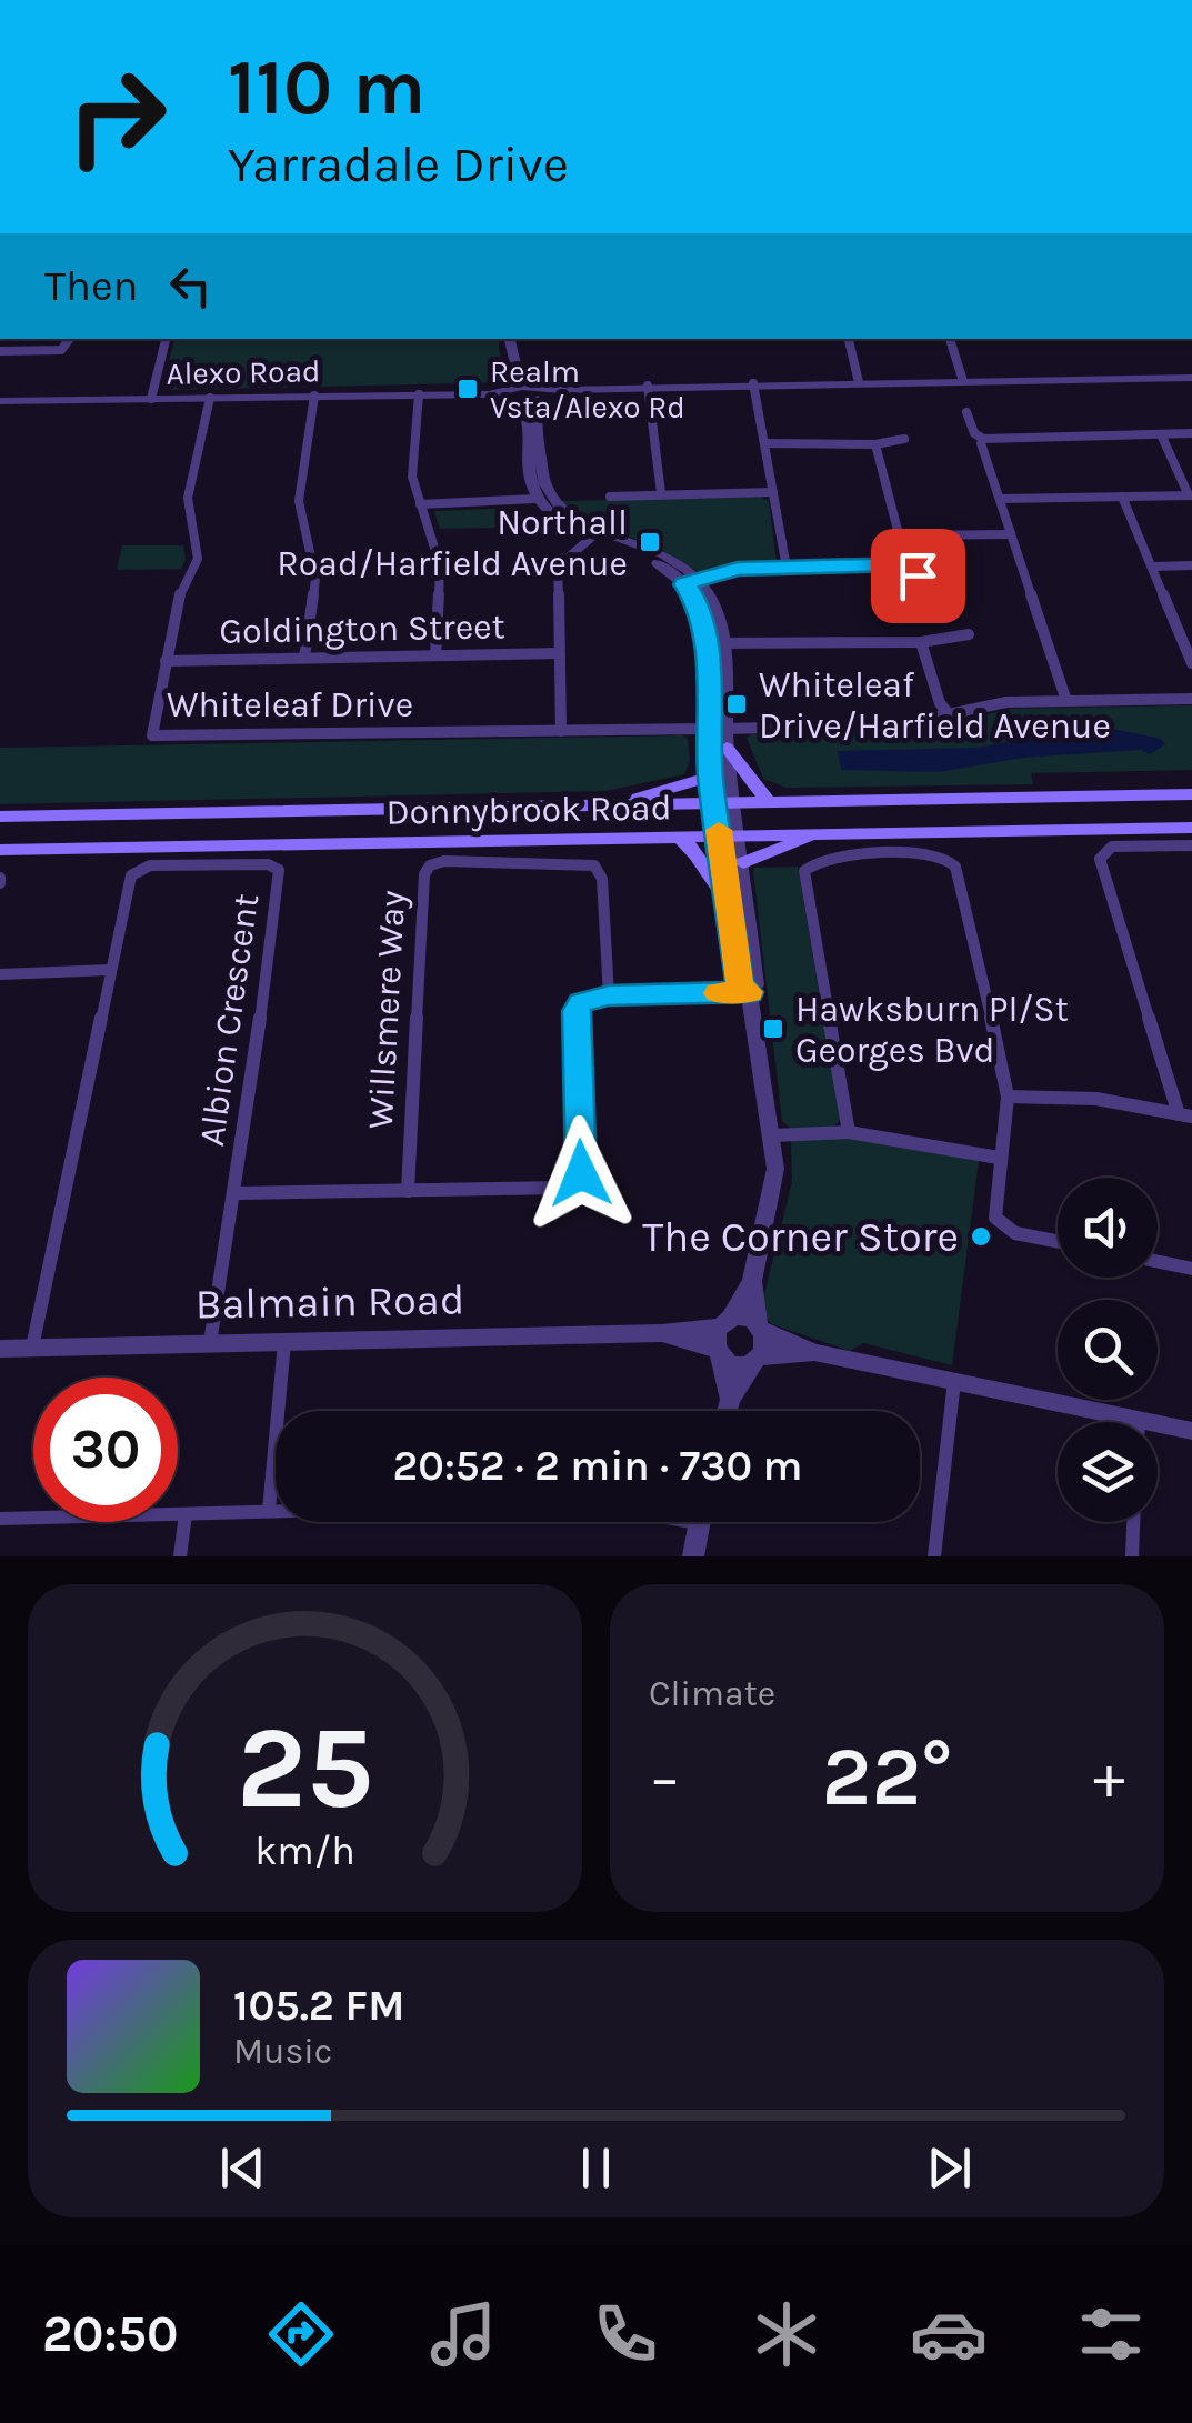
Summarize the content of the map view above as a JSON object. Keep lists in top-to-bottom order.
{
  "streets": {
    "main road": ["Donnybrook Road"],
    "street": [
      "Alexo Road",
      "Goldington Street",
      "Whiteleaf Drive",
      "Willsmere Way",
      "Albion Crescent",
      "Balmain Road"
    ]
  },
  "crossings": [
    ["Alexo Road", "Whiteleaf Drive"],
    ["Goldington Street", "Whiteleaf Drive"],
    ["Albion Crescent", "Balmain Road"]
  ],
  "places": {
    "transit": [
      "Realm Vsta/Alexo Rd",
      "Northall Road/Harfield Avenue",
      "Whiteleaf Drive/Harfield Avenue",
      "Hawksburn Pl/St Georges Bvd"
    ],
    "other": ["The Corner Store"]
  },
  "page": {
    "turn": ["110 m", "Yarradale Drive"],
    "then": "Then",
    "limit": "30",
    "trip": "20:52 · 2 min · 730 m",
    "tile": "Climate",
    "heat": ["−", "22°", "+"],
    "song": ["105.2 FM", "Music"],
    "tabs": "20:50",
    "gauge": ["25", "km/h"]
  }
}
